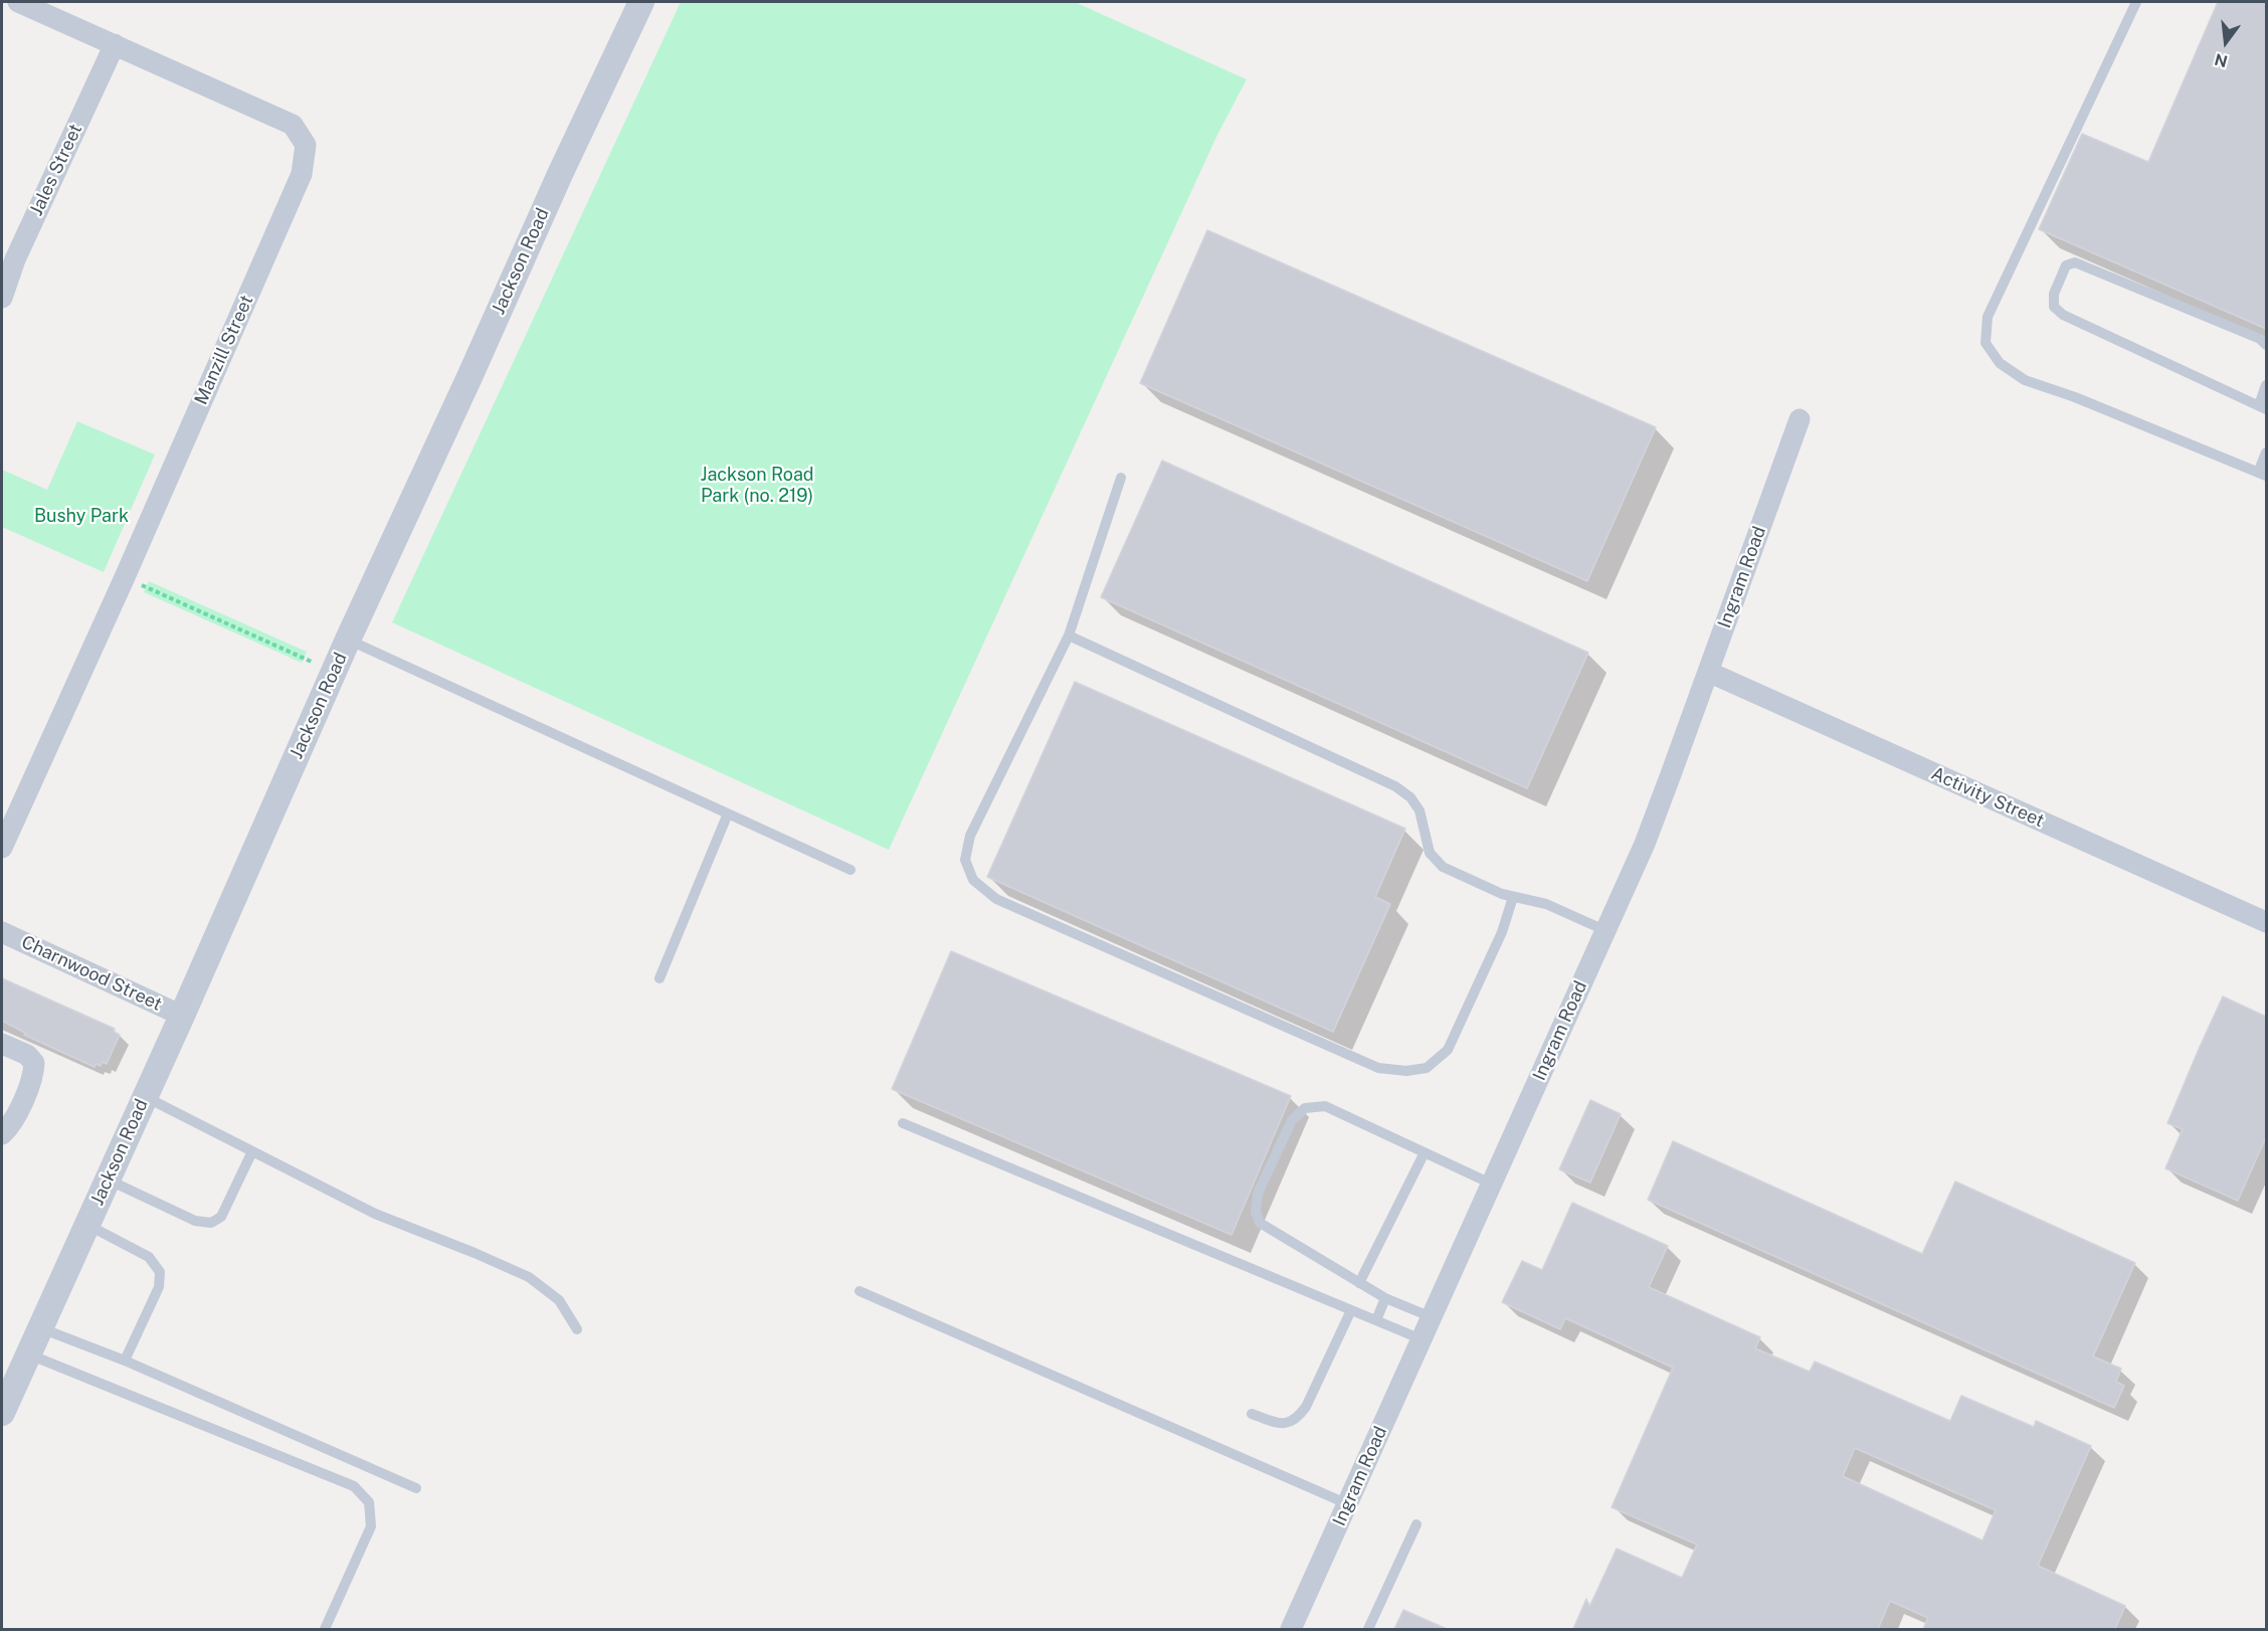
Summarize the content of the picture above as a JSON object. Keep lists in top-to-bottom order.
{
  "streets": {
    "street": [
      "Jales Street",
      "Jackson Road",
      "Manzill Street",
      "Ingram Road",
      "Activity Street",
      "Charnwood Street"
    ]
  },
  "crossings": [
    ["Jales Street", "Manzill Street"],
    ["Jackson Road", "Charnwood Street"],
    ["Ingram Road", "Activity Street"]
  ],
  "parks": ["Jackson Road Park (no. 219)", "Bushy Park"],
  "north": "bottom"
}
